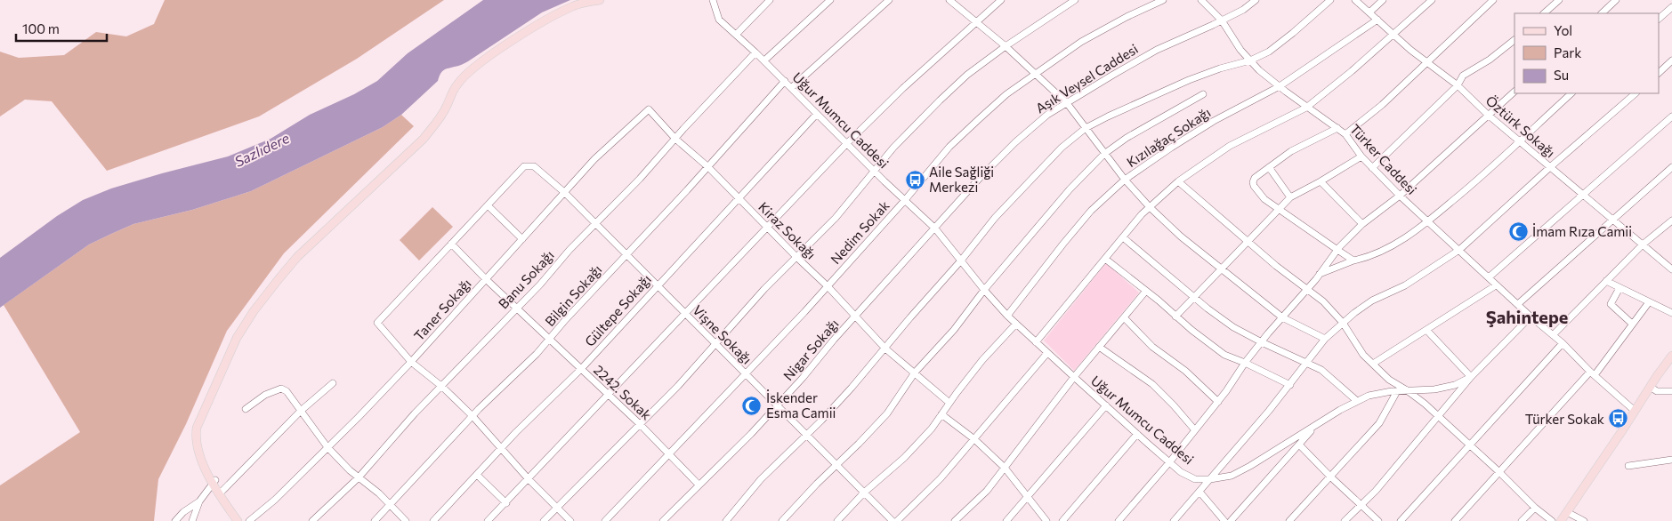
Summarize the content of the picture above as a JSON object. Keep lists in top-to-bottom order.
{
  "streets": {
    "street": [
      "Aşık Veysel Caddesi",
      "Uğur Mumcu Caddesi",
      "Öztürk Sokağı",
      "Kızılağaç Sokağı",
      "Türker Caddesi",
      "Kiraz Sokağı",
      "Nedim Sokak",
      "Banu Sokağı",
      "Bilgin Sokağı",
      "Taner Sokağı",
      "Gültepe Sokağı",
      "Vişne Sokağı",
      "Nigar Sokağı",
      "2242. Sokak"
    ]
  },
  "crossings": [
    ["Aşık Veysel Caddesi", "Uğur Mumcu Caddesi"],
    ["Aşık Veysel Caddesi", "Türker Caddesi"],
    ["Aşık Veysel Caddesi", "Nigar Sokağı"],
    ["Uğur Mumcu Caddesi", "Kızılağaç Sokağı"],
    ["Uğur Mumcu Caddesi", "Türker Caddesi"],
    ["Uğur Mumcu Caddesi", "Nedim Sokak"],
    ["Uğur Mumcu Caddesi", "Banu Sokağı"],
    ["Uğur Mumcu Caddesi", "Bilgin Sokağı"],
    ["Uğur Mumcu Caddesi", "Gültepe Sokağı"],
    ["Uğur Mumcu Caddesi", "Nigar Sokağı"],
    ["Öztürk Sokağı", "Kızılağaç Sokağı"],
    ["Kızılağaç Sokağı", "Türker Caddesi"],
    ["Kiraz Sokağı", "Nedim Sokak"],
    ["Kiraz Sokağı", "Banu Sokağı"],
    ["Kiraz Sokağı", "Bilgin Sokağı"],
    ["Kiraz Sokağı", "Taner Sokağı"],
    ["Kiraz Sokağı", "Gültepe Sokağı"],
    ["Kiraz Sokağı", "Nigar Sokağı"],
    ["Nedim Sokak", "Vişne Sokağı"],
    ["Nedim Sokak", "2242. Sokak"],
    ["Banu Sokağı", "Vişne Sokağı"],
    ["Banu Sokağı", "2242. Sokak"],
    ["Bilgin Sokağı", "Vişne Sokağı"],
    ["Bilgin Sokağı", "2242. Sokak"],
    ["Taner Sokağı", "Vişne Sokağı"],
    ["Taner Sokağı", "2242. Sokak"],
    ["Gültepe Sokağı", "Vişne Sokağı"],
    ["Gültepe Sokağı", "2242. Sokak"],
    ["Vişne Sokağı", "Nigar Sokağı"],
    ["Nigar Sokağı", "2242. Sokak"]
  ],
  "districts": ["Şahintepe"],
  "water": ["Sazlıdere"],
  "places": {
    "bus stop": ["Aile Sağliği Merkezi", "Türker Sokak"],
    "mosque": ["İmam Rıza Camii", "İskender Esma Camii"]
  },
  "legend": ["Yol", "Park", "Su"],
  "scale_bar": "100 m"
}
